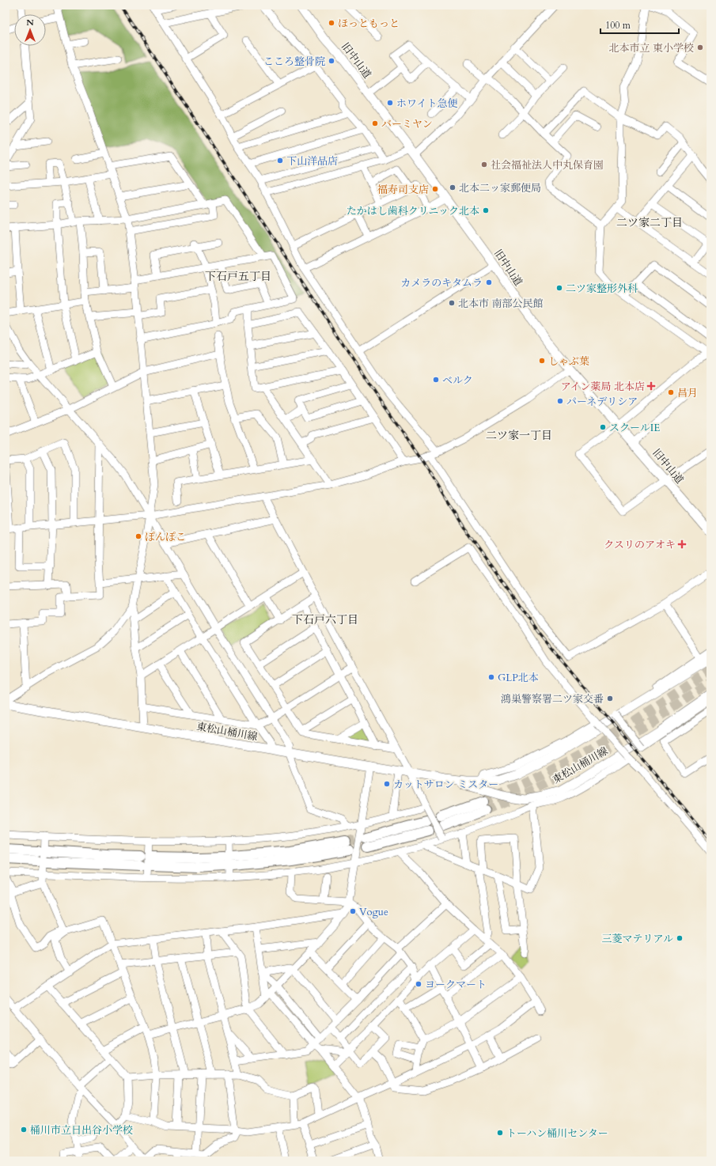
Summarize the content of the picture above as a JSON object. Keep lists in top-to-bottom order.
{
  "streets": {
    "main road": ["旧中山道", "東松山桶川線"]
  },
  "districts": [
    "二ツ家二丁目",
    "下石戸五丁目",
    "二ツ家一丁目",
    "下石戸六丁目"
  ],
  "places": {
    "other": [
      "ほっともっと",
      "北本市立 東小学校",
      "こころ整骨院",
      "ホワイト急便",
      "バーミヤン",
      "下山洋品店",
      "社会福祉法人中丸保育園",
      "北本二ッ家郵便局",
      "福寿司支店",
      "たかはし歯科クリニック北本",
      "カメラのキタムラ",
      "二ツ家整形外科",
      "北本市 南部公民館",
      "しゃぶ葉",
      "ベルク",
      "昌月",
      "パーネデリシア",
      "スクールIE",
      "ぽんぽこ",
      "GLP北本",
      "鴻巣警察署二ツ家交番",
      "カットサロン ミスター",
      "Vogue",
      "三菱マテリアル",
      "ヨークマート",
      "桶川市立日出谷小学校",
      "トーハン桶川センター"
    ],
    "health": ["アイン薬局 北本店", "クスリのアオキ"]
  },
  "scale_bar": "100 m",
  "north": "top"
}
